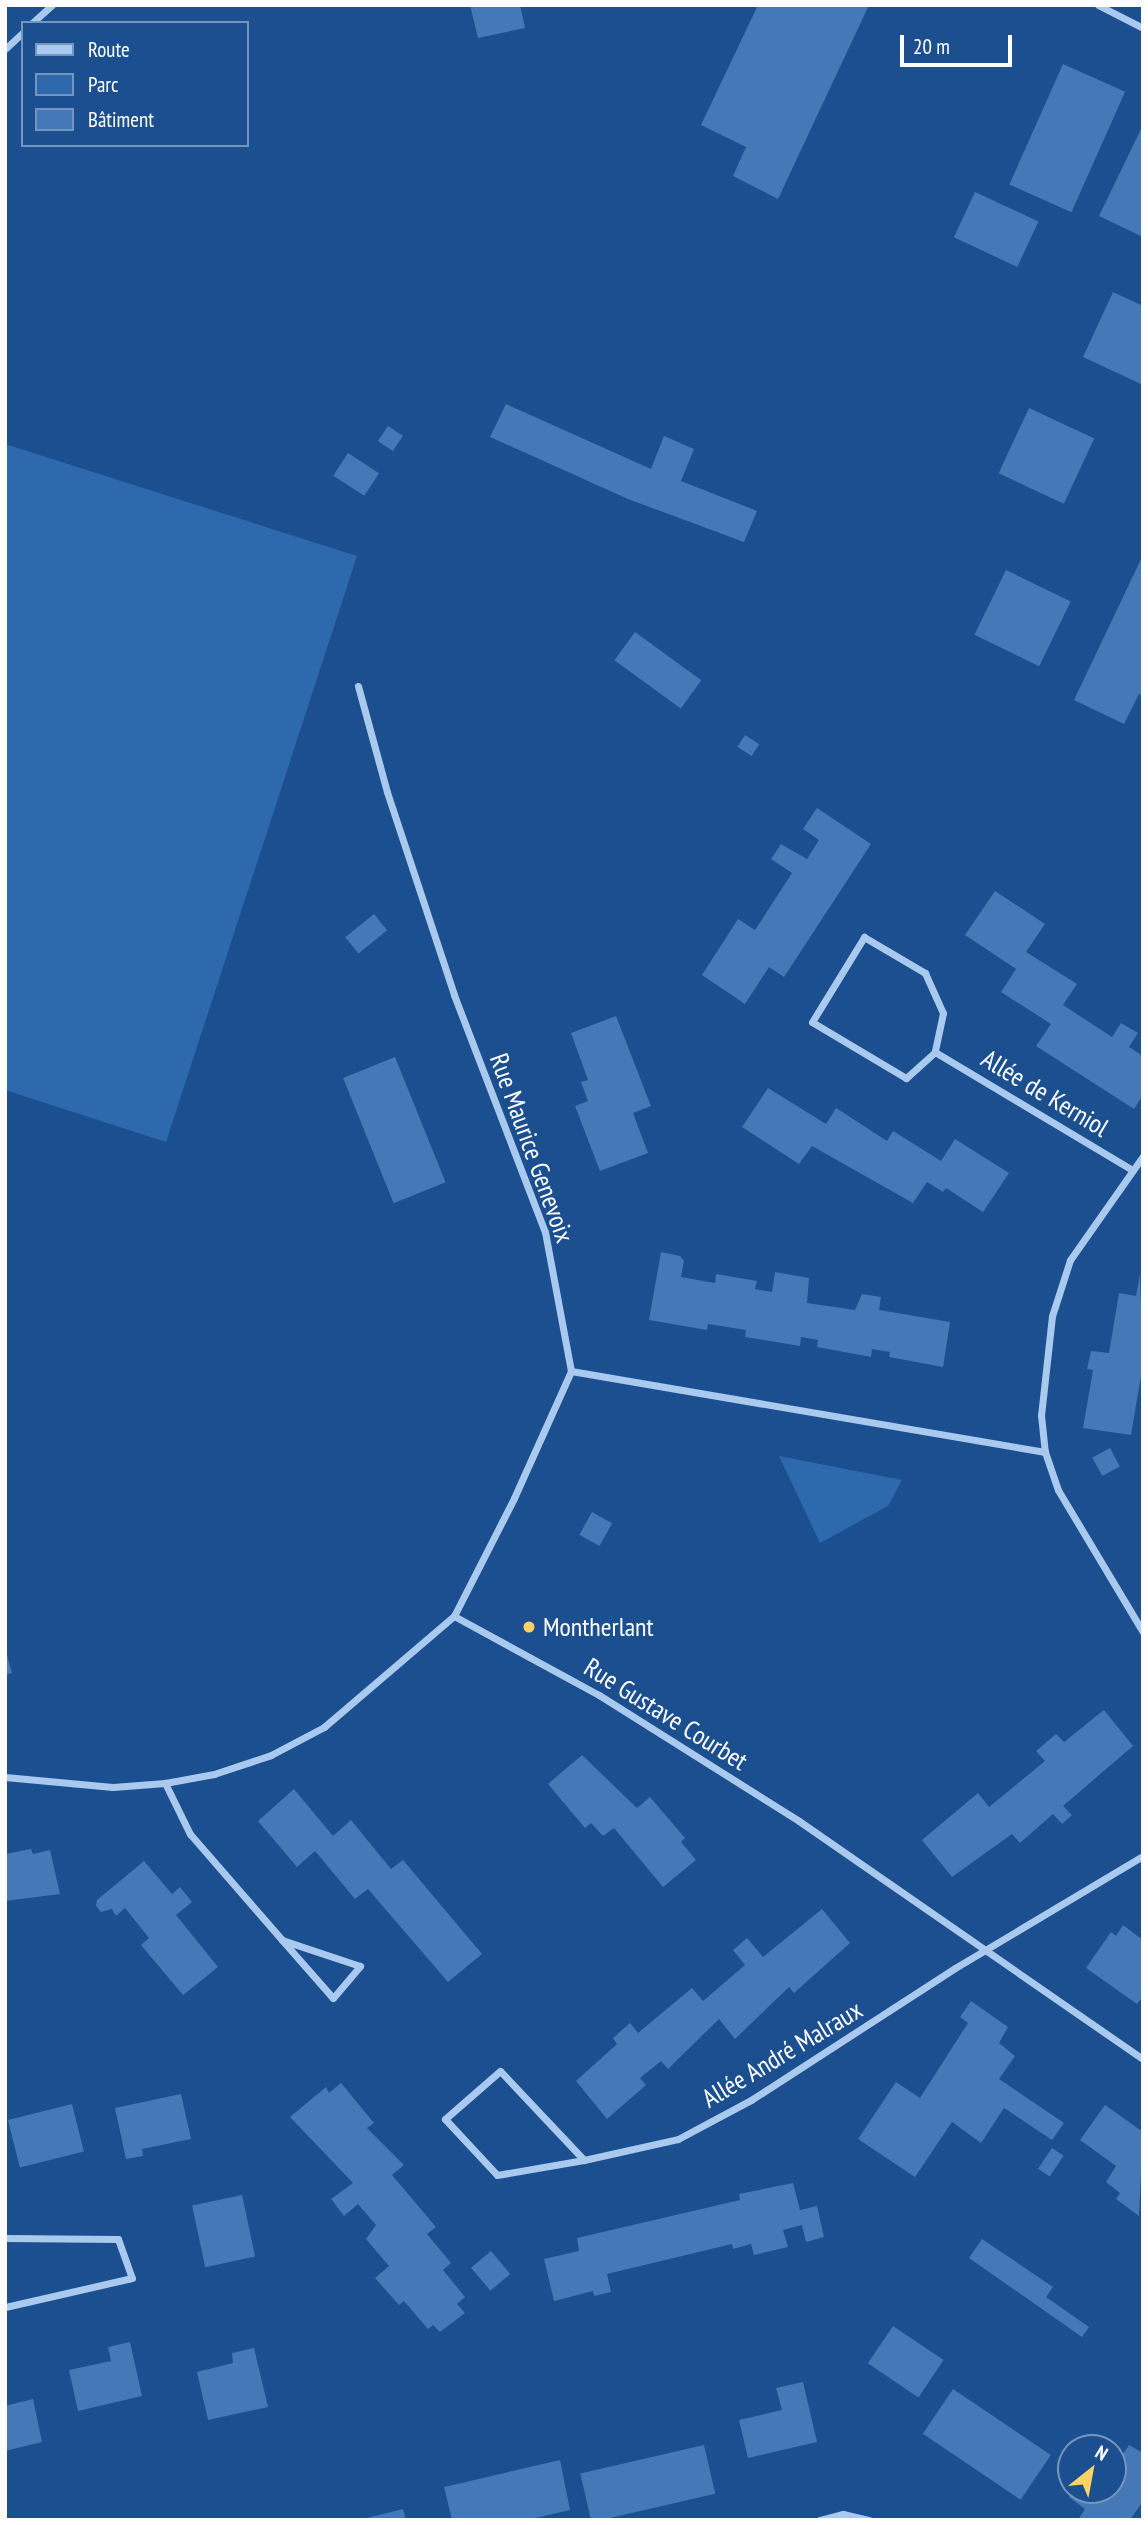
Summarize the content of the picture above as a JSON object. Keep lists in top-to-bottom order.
{
  "streets": {
    "street": [
      "Allée de Kerniol",
      "Rue Maurice Genevoix",
      "Rue Gustave Courbet",
      "Allée André Malraux"
    ]
  },
  "crossings": [
    ["Rue Gustave Courbet", "Allée André Malraux"]
  ],
  "places": ["Montherlant"],
  "legend": ["Route", "Parc", "Bâtiment"],
  "scale_bar": "20 m",
  "north": "top right"
}
